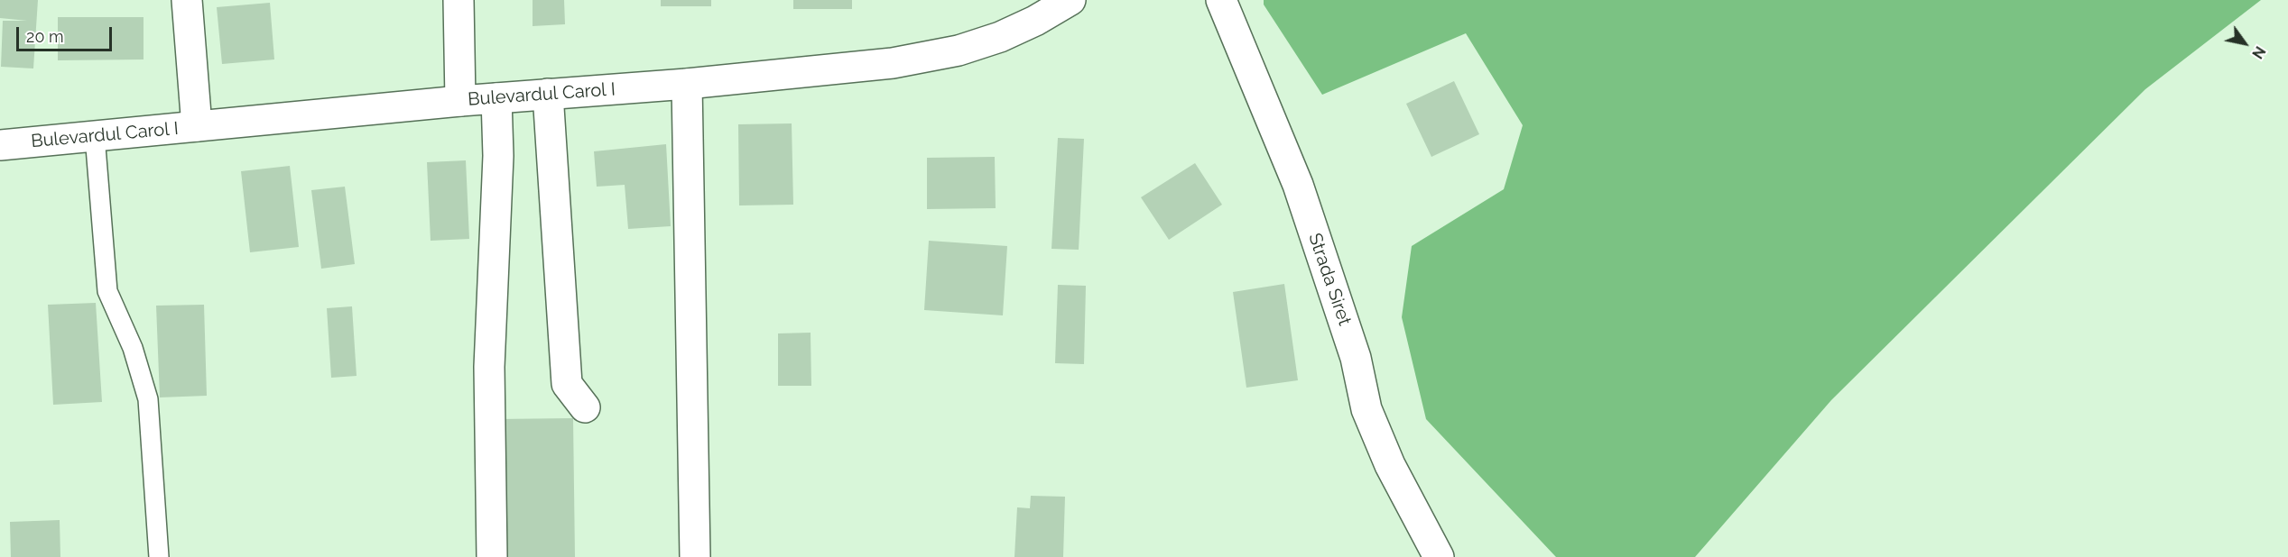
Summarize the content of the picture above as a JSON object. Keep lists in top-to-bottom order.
{
  "streets": {
    "street": ["Bulevardul Carol I", "Strada Siret"]
  },
  "scale_bar": "20 m",
  "north": "bottom right"
}
